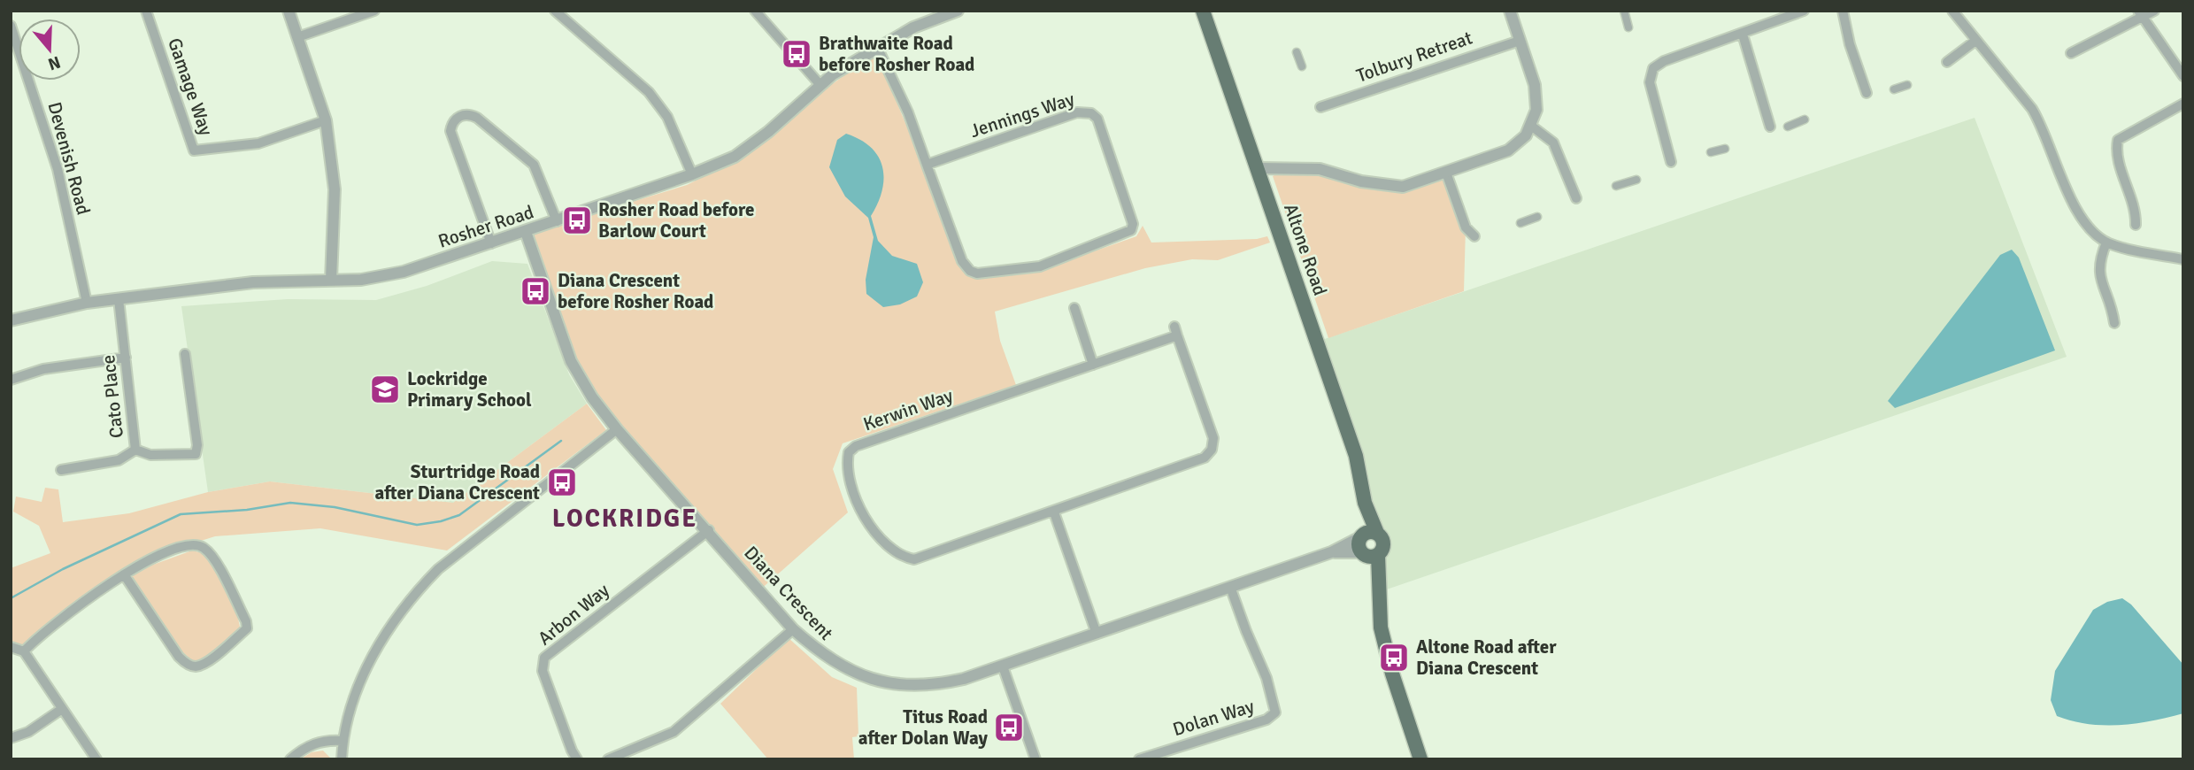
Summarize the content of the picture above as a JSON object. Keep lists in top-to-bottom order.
{
  "streets": {
    "main road": ["Altone Road"],
    "street": [
      "Tolbury Retreat",
      "Gamage Way",
      "Jennings Way",
      "Devenish Road",
      "Rosher Road",
      "Cato Place",
      "Kerwin Way",
      "Diana Crescent",
      "Arbon Way",
      "Dolan Way"
    ]
  },
  "crossings": [
    ["Jennings Way", "Rosher Road"],
    ["Devenish Road", "Rosher Road"],
    ["Rosher Road", "Cato Place"],
    ["Rosher Road", "Diana Crescent"],
    ["Altone Road", "Diana Crescent"],
    ["Diana Crescent", "Arbon Way"],
    ["Diana Crescent", "Dolan Way"]
  ],
  "districts": ["LOCKRIDGE"],
  "places": {
    "bus stop": [
      "Brathwaite Road before Rosher Road",
      "Rosher Road before Barlow Court",
      "Diana Crescent before Rosher Road",
      "Sturtridge Road after Diana Crescent",
      "Altone Road after Diana Crescent",
      "Titus Road after Dolan Way"
    ],
    "school or university": ["Lockridge Primary School"]
  },
  "north": "bottom"
}
